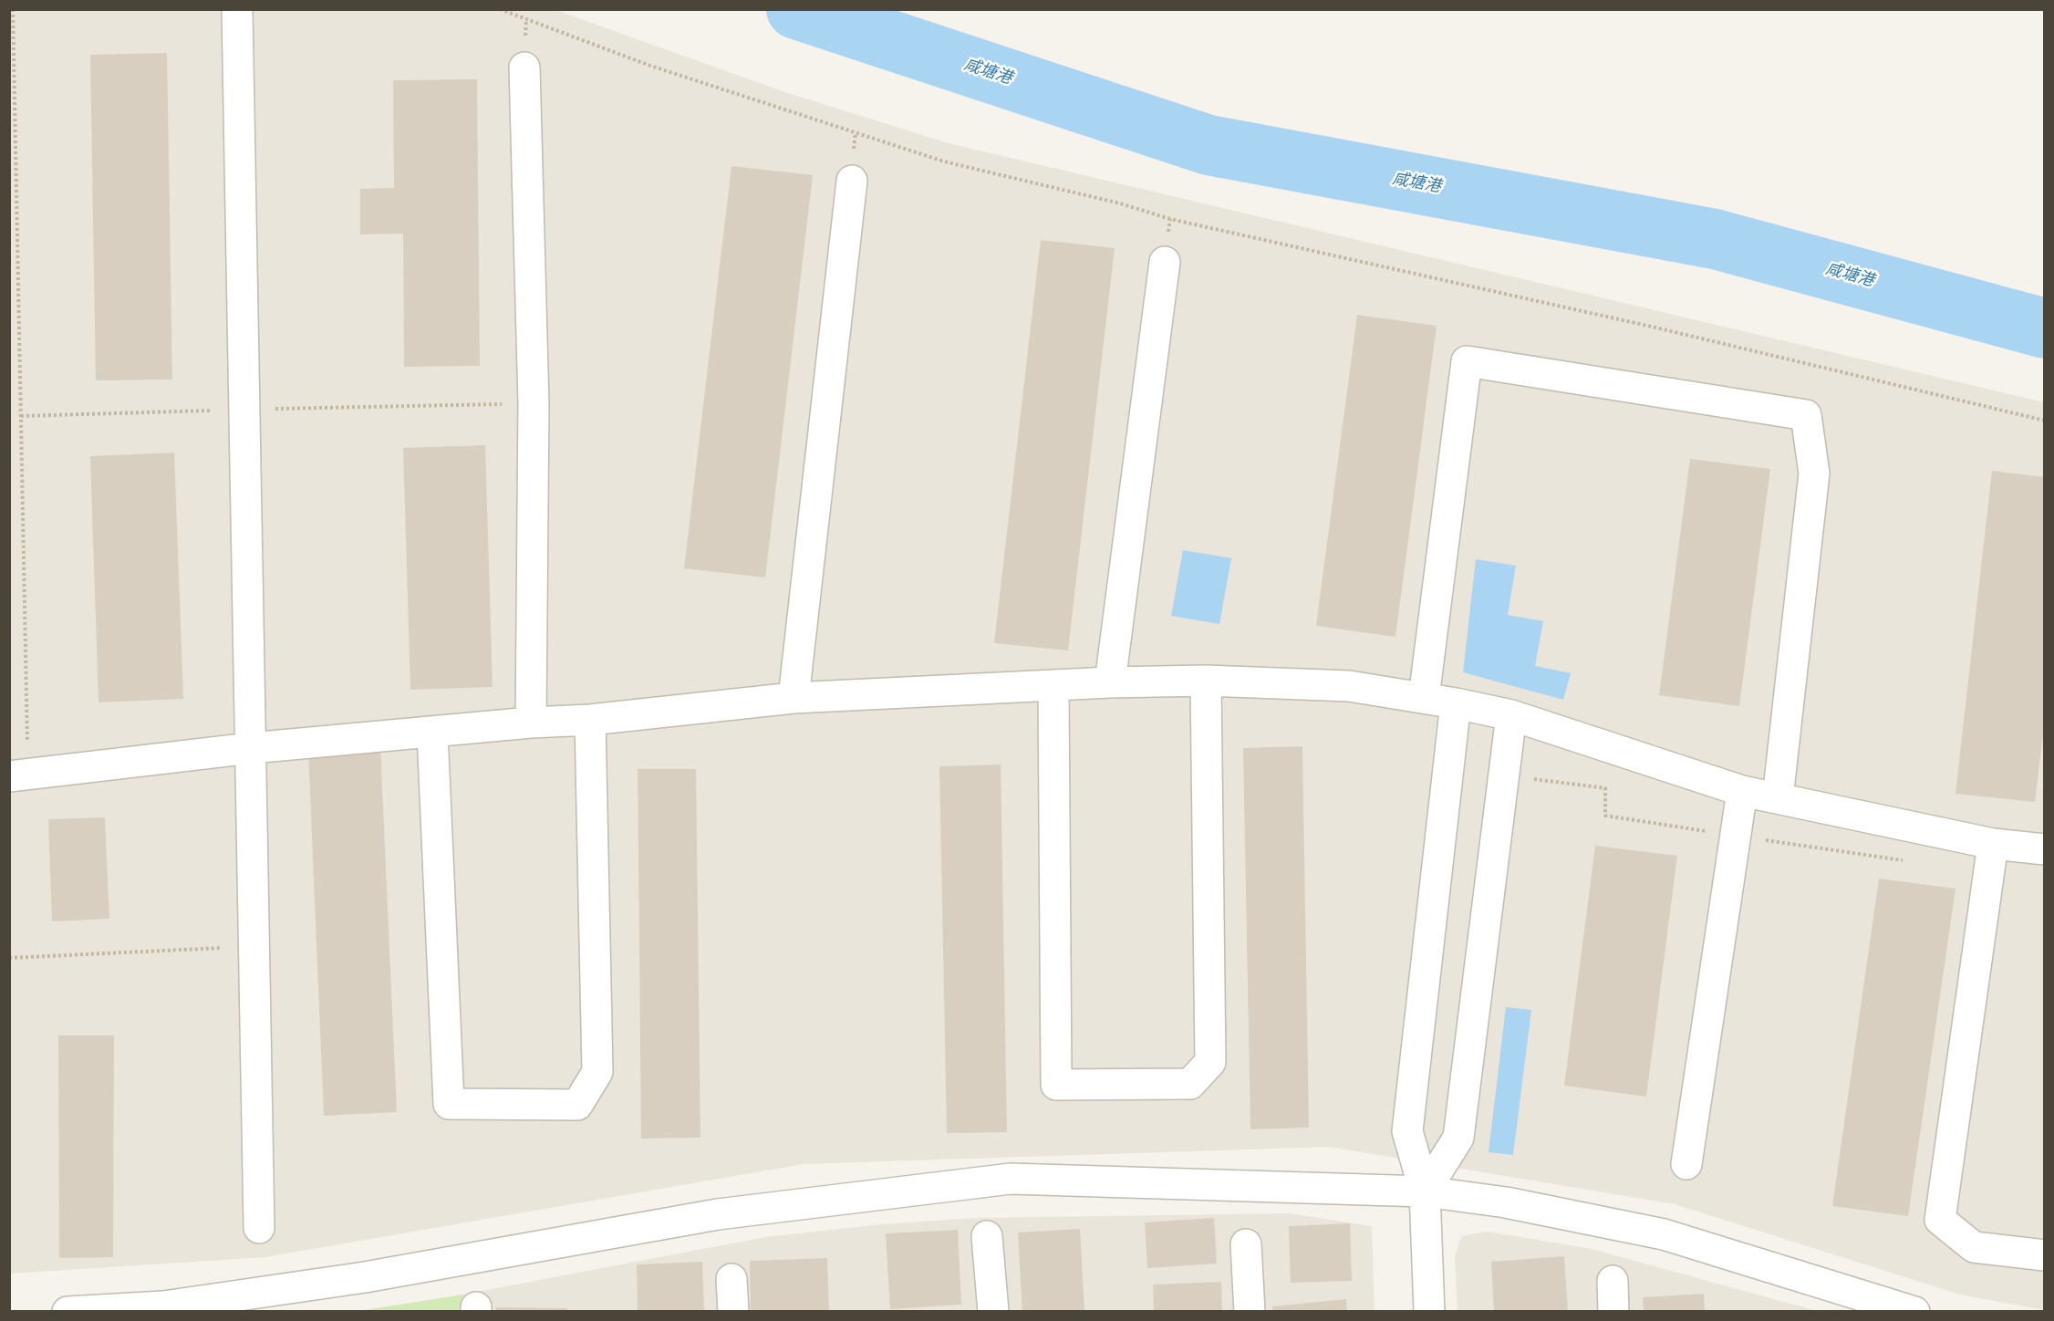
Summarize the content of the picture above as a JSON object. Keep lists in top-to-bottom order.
{
  "water": ["咸塘港"]
}
